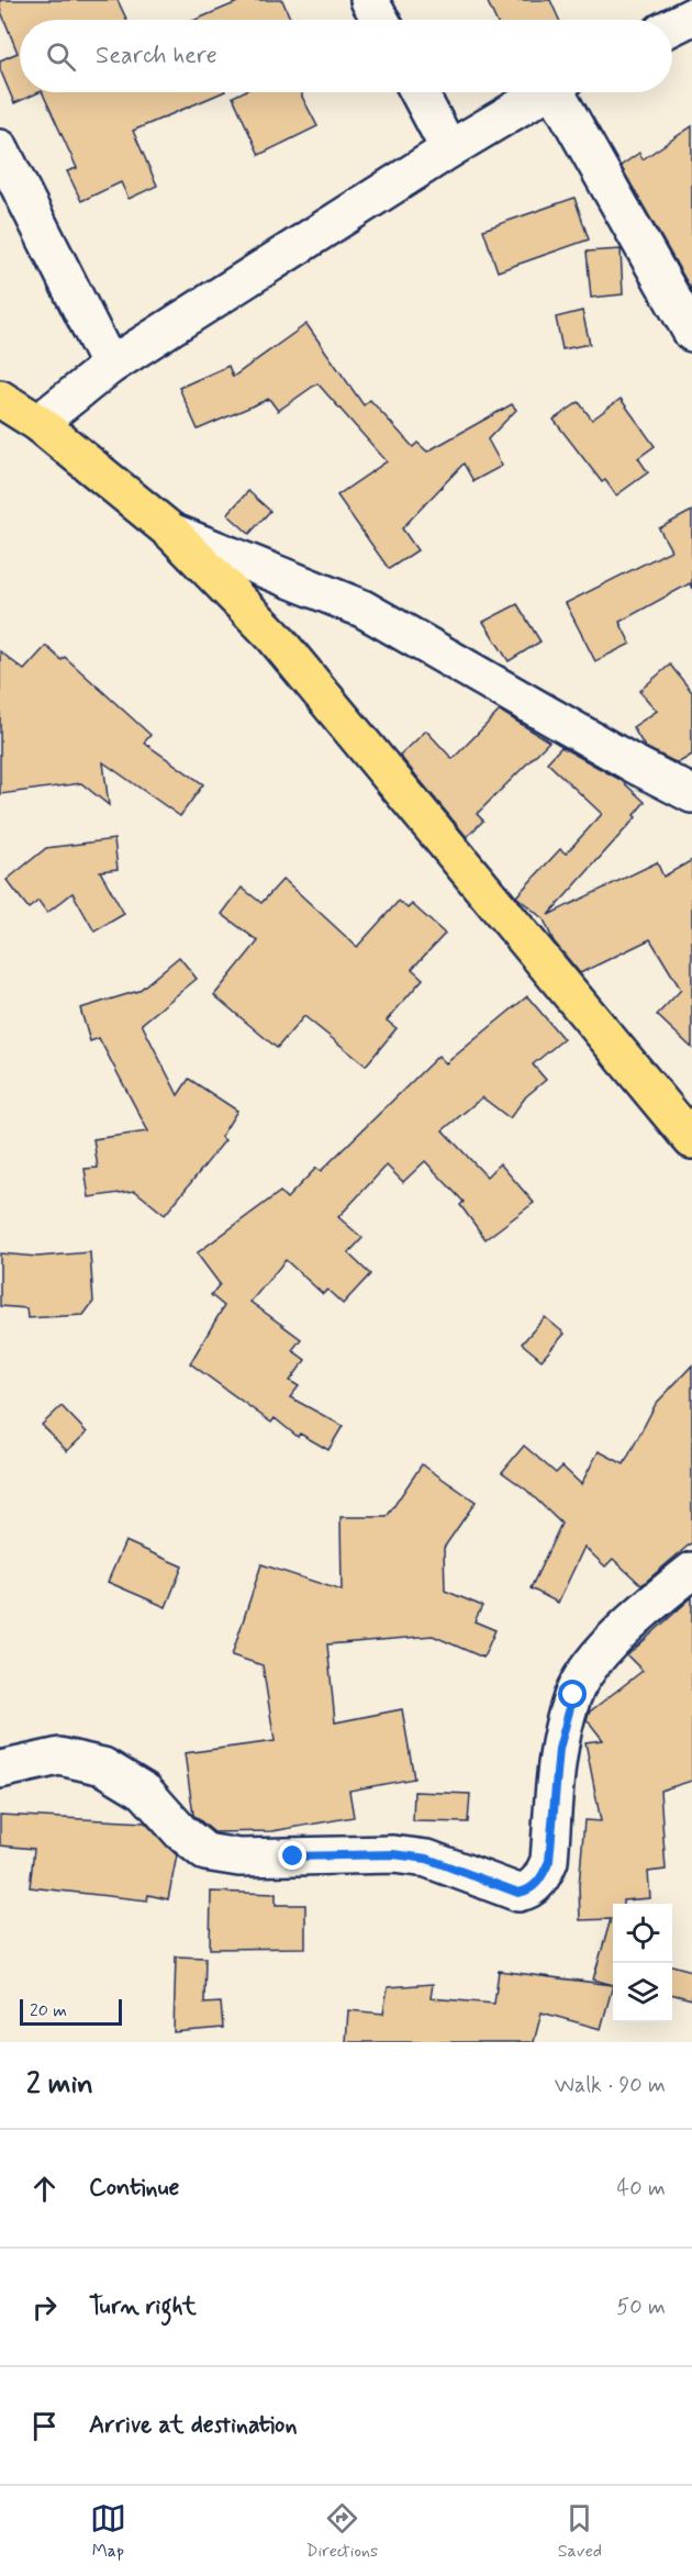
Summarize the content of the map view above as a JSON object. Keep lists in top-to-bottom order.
{
  "scale_bar": "20 m",
  "page": {
    "search": "Search here",
    "scale": "20 m",
    "heading": ["2 min", "Walk · 90 m"],
    "list": [
      ["Continue", "40 m"],
      ["Turn right", "50 m"],
      "Arrive at destination"
    ],
    "nav": ["Map", "Directions", "Saved"]
  }
}
